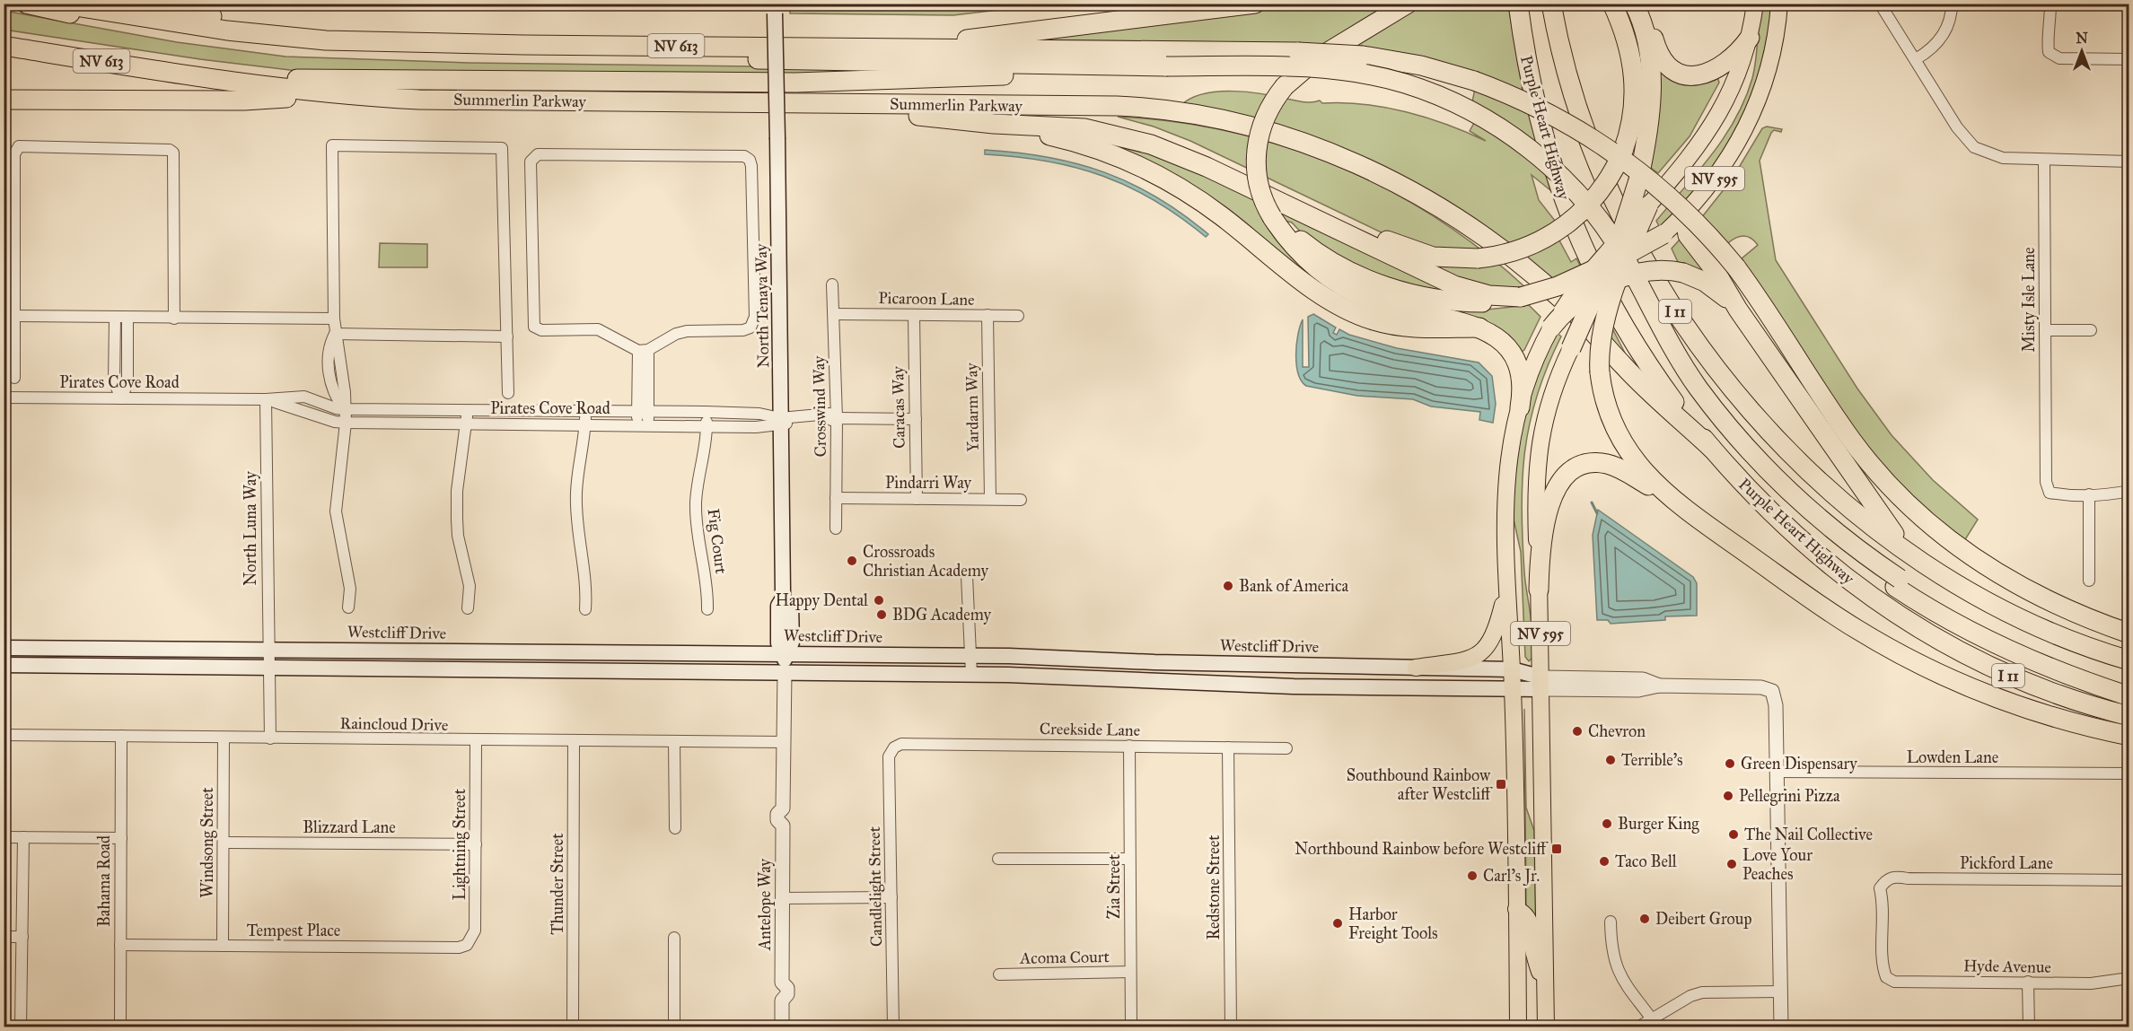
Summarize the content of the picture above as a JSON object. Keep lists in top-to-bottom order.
{
  "streets": {
    "highway": [
      "NV 613",
      "Summerlin Parkway",
      "Purple Heart Highway",
      "I 11"
    ],
    "main road": ["NV 595", "North Tenaya Way", "Westcliff Drive"],
    "street": [
      "Picaroon Lane",
      "Misty Isle Lane",
      "Pirates Cove Road",
      "Crosswind Way",
      "Caracas Way",
      "Yardarm Way",
      "Pindarri Way",
      "North Luna Way",
      "Fig Court",
      "Raincloud Drive",
      "Creekside Lane",
      "Lowden Lane",
      "Blizzard Lane",
      "Windsong Street",
      "Lightning Street",
      "Pickford Lane",
      "Bahama Road",
      "Thunder Street",
      "Candlelight Street",
      "Zia Street",
      "Redstone Street",
      "Antelope Way",
      "Tempest Place",
      "Acoma Court",
      "Hyde Avenue"
    ]
  },
  "crossings": [
    ["NV 595", "Westcliff Drive"],
    ["Picaroon Lane", "Crosswind Way"],
    ["Picaroon Lane", "Caracas Way"],
    ["Picaroon Lane", "Yardarm Way"],
    ["North Tenaya Way", "Pirates Cove Road"],
    ["North Tenaya Way", "Westcliff Drive"],
    ["North Tenaya Way", "Antelope Way"],
    ["Pirates Cove Road", "Crosswind Way"],
    ["Pirates Cove Road", "Caracas Way"],
    ["Pirates Cove Road", "North Luna Way"],
    ["Pirates Cove Road", "Fig Court"],
    ["Crosswind Way", "Pindarri Way"],
    ["Caracas Way", "Pindarri Way"],
    ["Yardarm Way", "Pindarri Way"],
    ["North Luna Way", "Westcliff Drive"],
    ["North Luna Way", "Raincloud Drive"],
    ["Westcliff Drive", "Lowden Lane"],
    ["Westcliff Drive", "Antelope Way"],
    ["Raincloud Drive", "Windsong Street"],
    ["Raincloud Drive", "Lightning Street"],
    ["Raincloud Drive", "Bahama Road"],
    ["Raincloud Drive", "Thunder Street"],
    ["Raincloud Drive", "Antelope Way"],
    ["Creekside Lane", "Candlelight Street"],
    ["Creekside Lane", "Zia Street"],
    ["Creekside Lane", "Redstone Street"],
    ["Blizzard Lane", "Windsong Street"],
    ["Blizzard Lane", "Lightning Street"],
    ["Windsong Street", "Tempest Place"],
    ["Lightning Street", "Tempest Place"],
    ["Pickford Lane", "Hyde Avenue"],
    ["Bahama Road", "Tempest Place"],
    ["Zia Street", "Acoma Court"]
  ],
  "places": {
    "other": [
      "Crossroads Christian Academy",
      "Bank of America",
      "Happy Dental",
      "BDG Academy",
      "Chevron",
      "Terrible's",
      "Green Dispensary",
      "Pellegrini Pizza",
      "Burger King",
      "The Nail Collective",
      "Taco Bell",
      "Love Your Peaches",
      "Carl's Jr.",
      "Deibert Group",
      "Harbor Freight Tools"
    ],
    "transit": ["Southbound Rainbow after Westcliff", "Northbound Rainbow before Westcliff"]
  },
  "north": "top"
}
